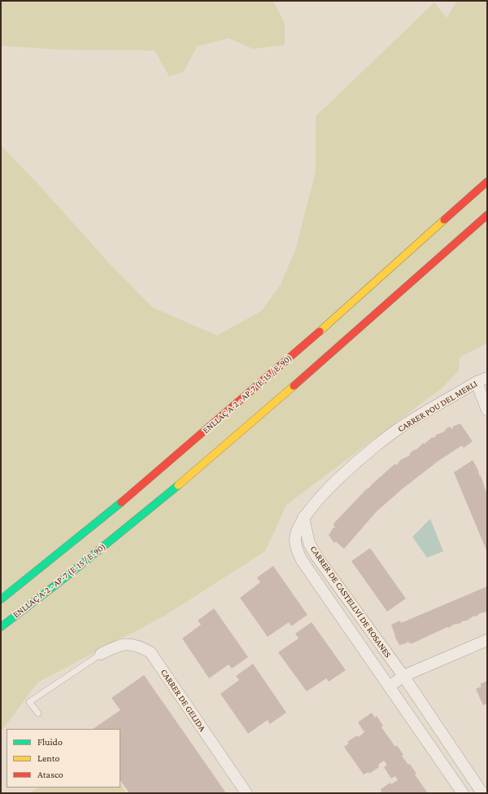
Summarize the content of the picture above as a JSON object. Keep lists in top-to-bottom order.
{
  "streets": {
    "highway": ["ENLLAÇ A-2 - AP-7 (E-15 / E-90)"],
    "street": ["CARRER POU DEL MERLI", "CARRER DE CASTELLVÍ DE ROSANES", "CARRER DE GELIDA"]
  },
  "crossings": [
    ["CARRER POU DEL MERLI", "CARRER DE CASTELLVÍ DE ROSANES"]
  ],
  "legend": ["Fluido", "Lento", "Atasco"]
}
